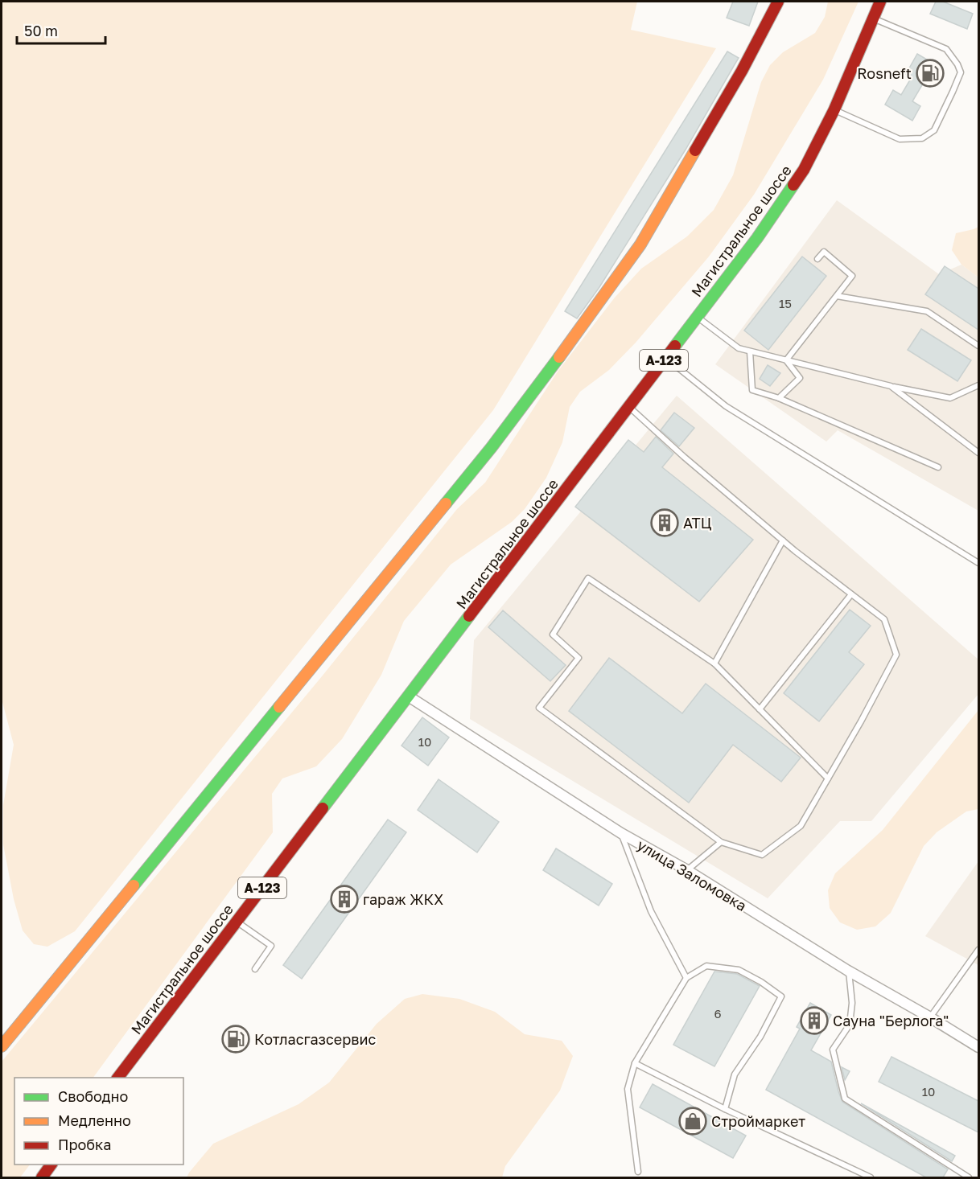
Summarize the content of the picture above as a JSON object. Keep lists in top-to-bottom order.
{
  "streets": {
    "main road": ["Магистральное шоссе", "А-123"],
    "street": ["улица Заломовка"]
  },
  "crossings": [
    ["Магистральное шоссе", "улица Заломовка"]
  ],
  "places": {
    "fuel station": ["Rosneft", "Котласгазсервис"],
    "building": ["АТЦ", "гараж ЖКХ", "Сауна \"Берлога\""],
    "shop": ["Строймаркет"]
  },
  "house_numbers": [
    "15",
    "10",
    "6",
    "10"
  ],
  "legend": ["Свободно", "Медленно", "Пробка"],
  "scale_bar": "50 m"
}
